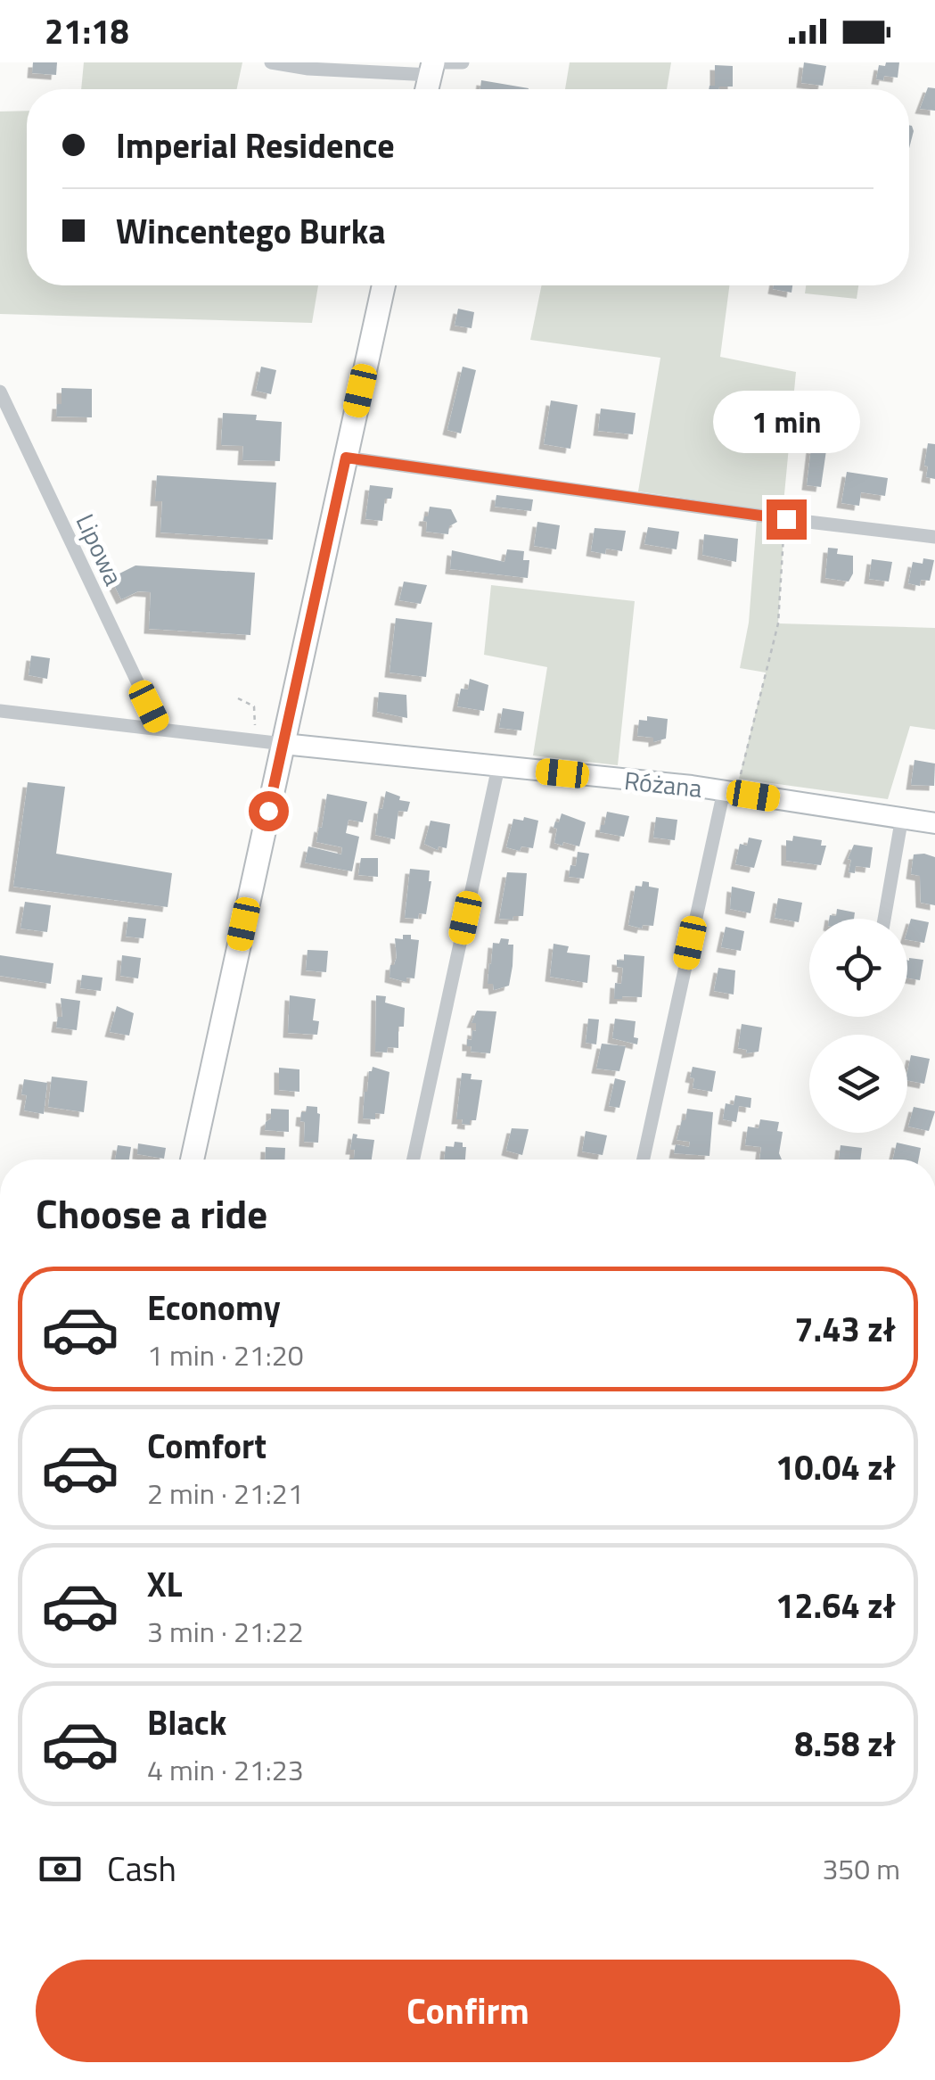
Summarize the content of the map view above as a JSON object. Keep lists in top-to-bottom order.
{
  "streets": {
    "street": ["Lipowa", "Różana"]
  },
  "page": {
    "status": "21:18",
    "banner": ["Imperial Residence", "Wincentego Burka"],
    "bubble": "1 min",
    "heading": "Choose a ride",
    "list": [
      {
        "name": "Economy",
        "note": "1 min · 21:20",
        "value": "7.43 zł"
      },
      {
        "name": "Comfort",
        "note": "2 min · 21:21",
        "value": "10.04 zł"
      },
      {
        "name": "XL",
        "note": "3 min · 21:22",
        "value": "12.64 zł"
      },
      {
        "name": "Black",
        "note": "4 min · 21:23",
        "value": "8.58 zł"
      }
    ],
    "pay": ["Cash", "350 m"],
    "buttons": "Confirm"
  }
}
